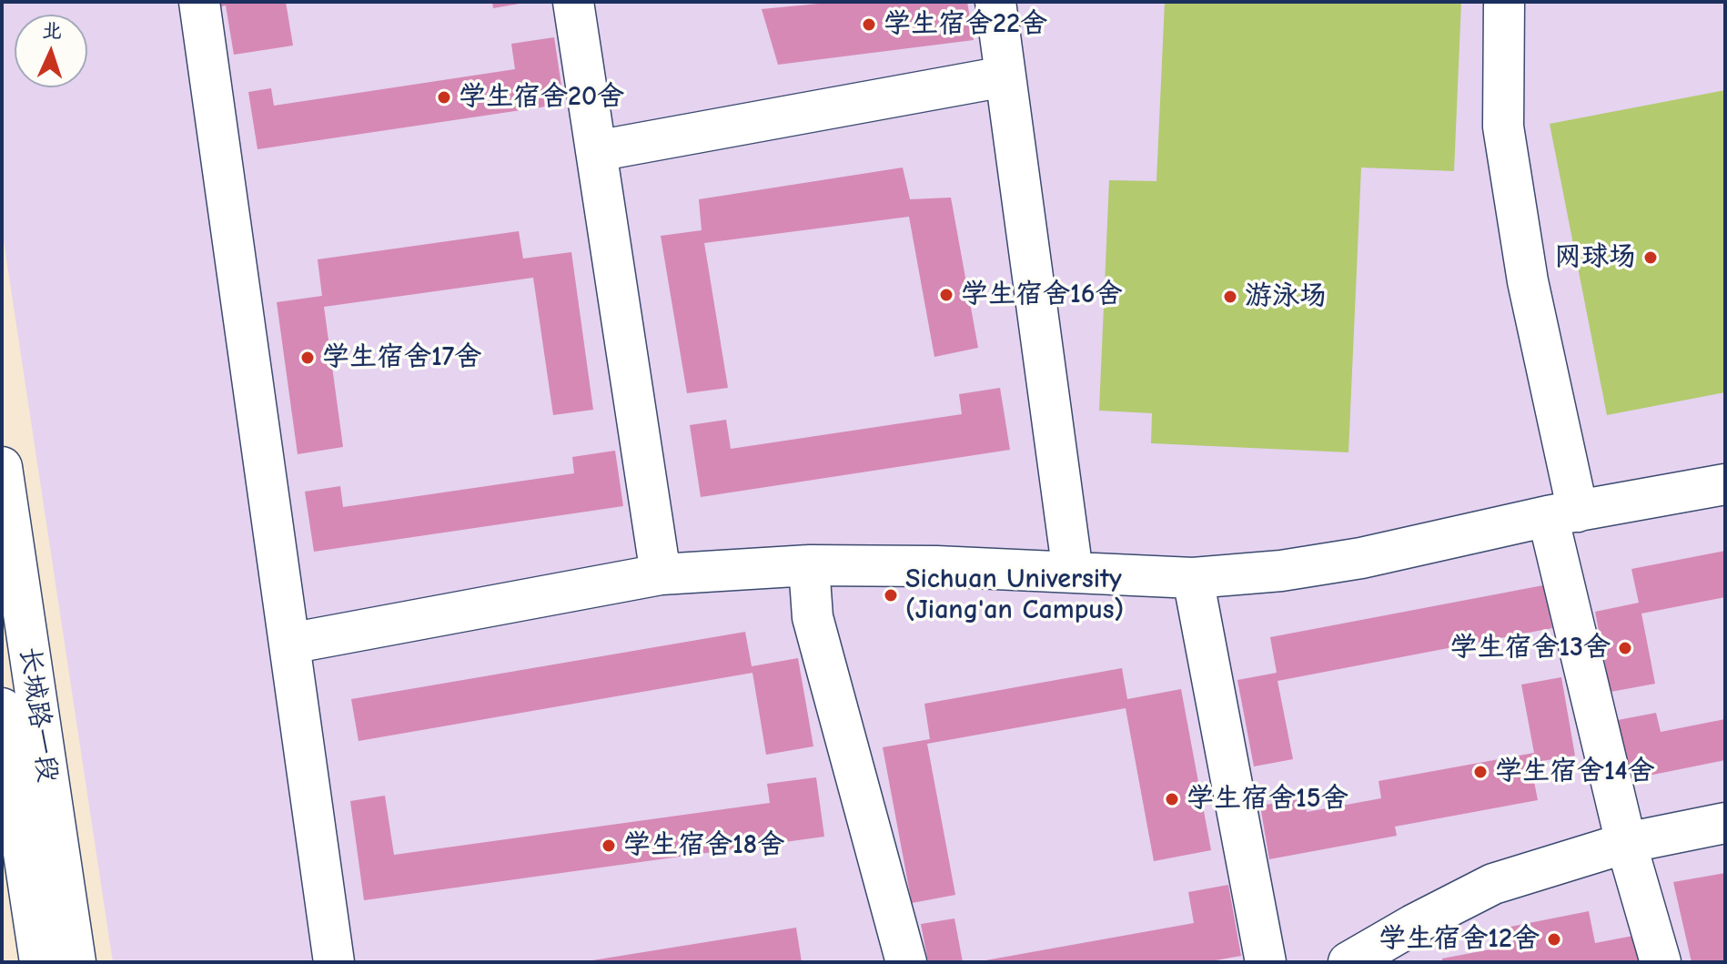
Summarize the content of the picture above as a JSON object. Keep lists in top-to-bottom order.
{
  "streets": {
    "street": ["长城路一段"]
  },
  "places": [
    "学生宿舍22舍",
    "学生宿舍20舍",
    "网球场",
    "学生宿舍16舍",
    "游泳场",
    "学生宿舍17舍",
    "Sichuan University (Jiang'an Campus)",
    "学生宿舍13舍",
    "学生宿舍14舍",
    "学生宿舍15舍",
    "学生宿舍18舍",
    "学生宿舍12舍"
  ],
  "north": "top"
}
